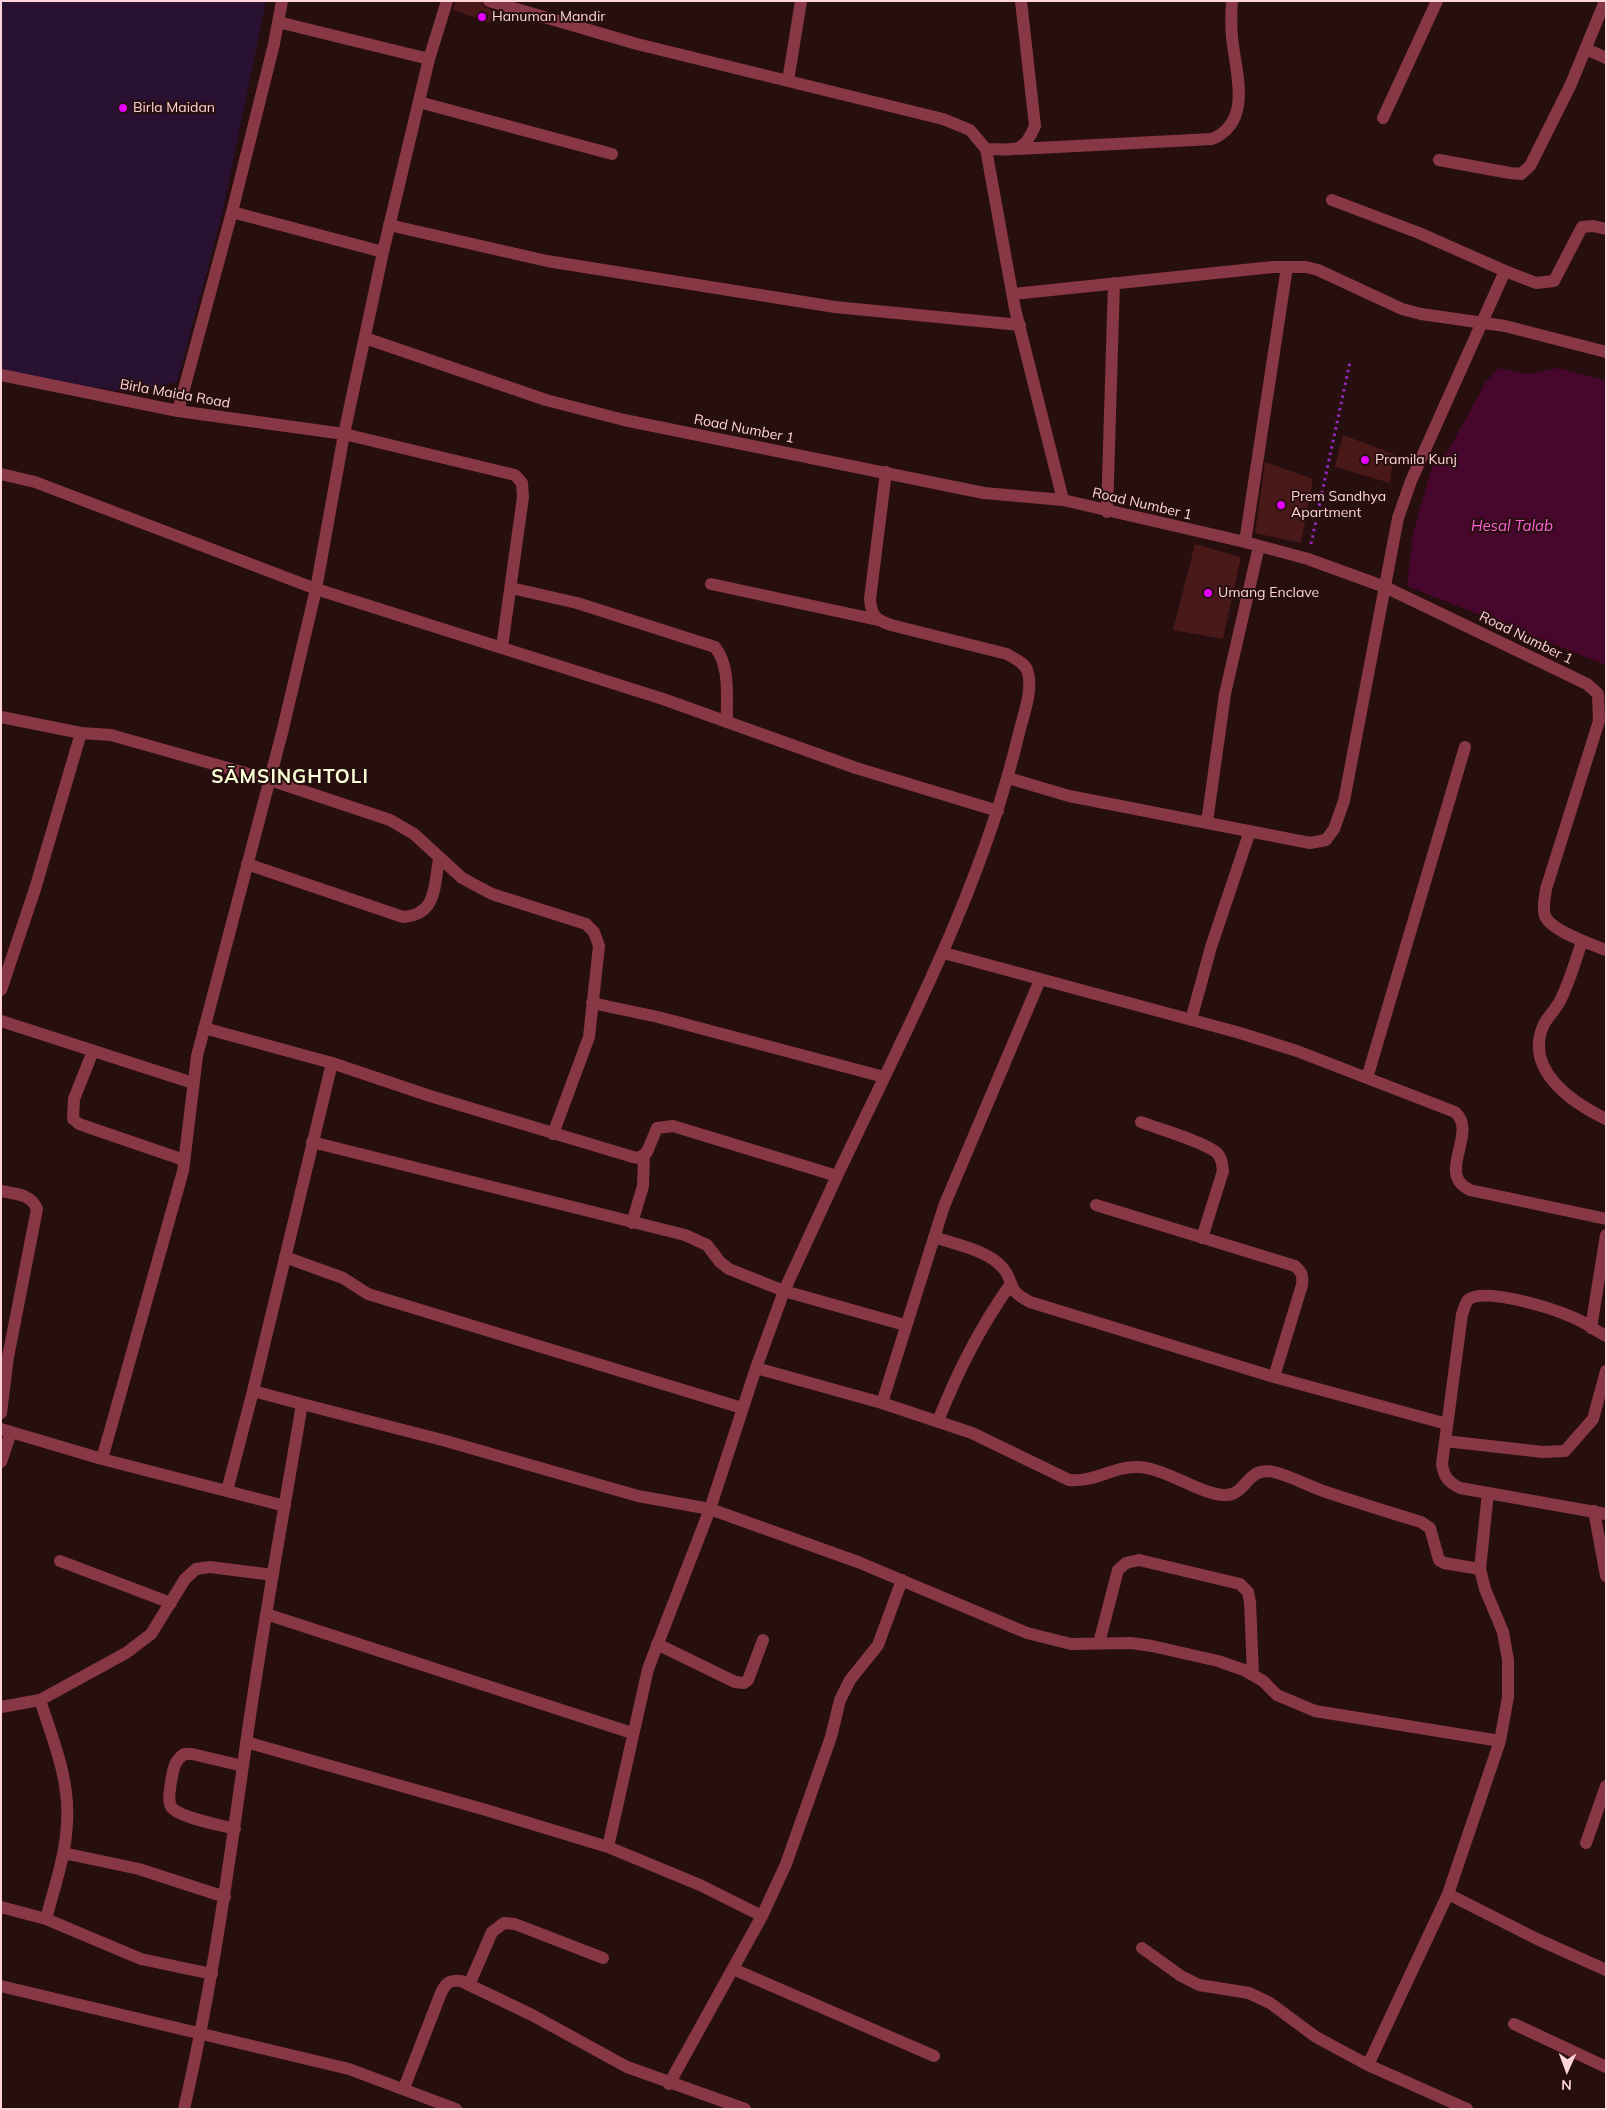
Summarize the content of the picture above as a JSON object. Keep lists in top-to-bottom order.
{
  "streets": {
    "street": ["Birla Maida Road", "Road Number 1"]
  },
  "districts": ["SĀMSINGHTOLI"],
  "water": ["Hesal Talab"],
  "places": [
    "Hanuman Mandir",
    "Birla Maidan",
    "Pramila Kunj",
    "Prem Sandhya Apartment",
    "Umang Enclave"
  ],
  "north": "bottom"
}
